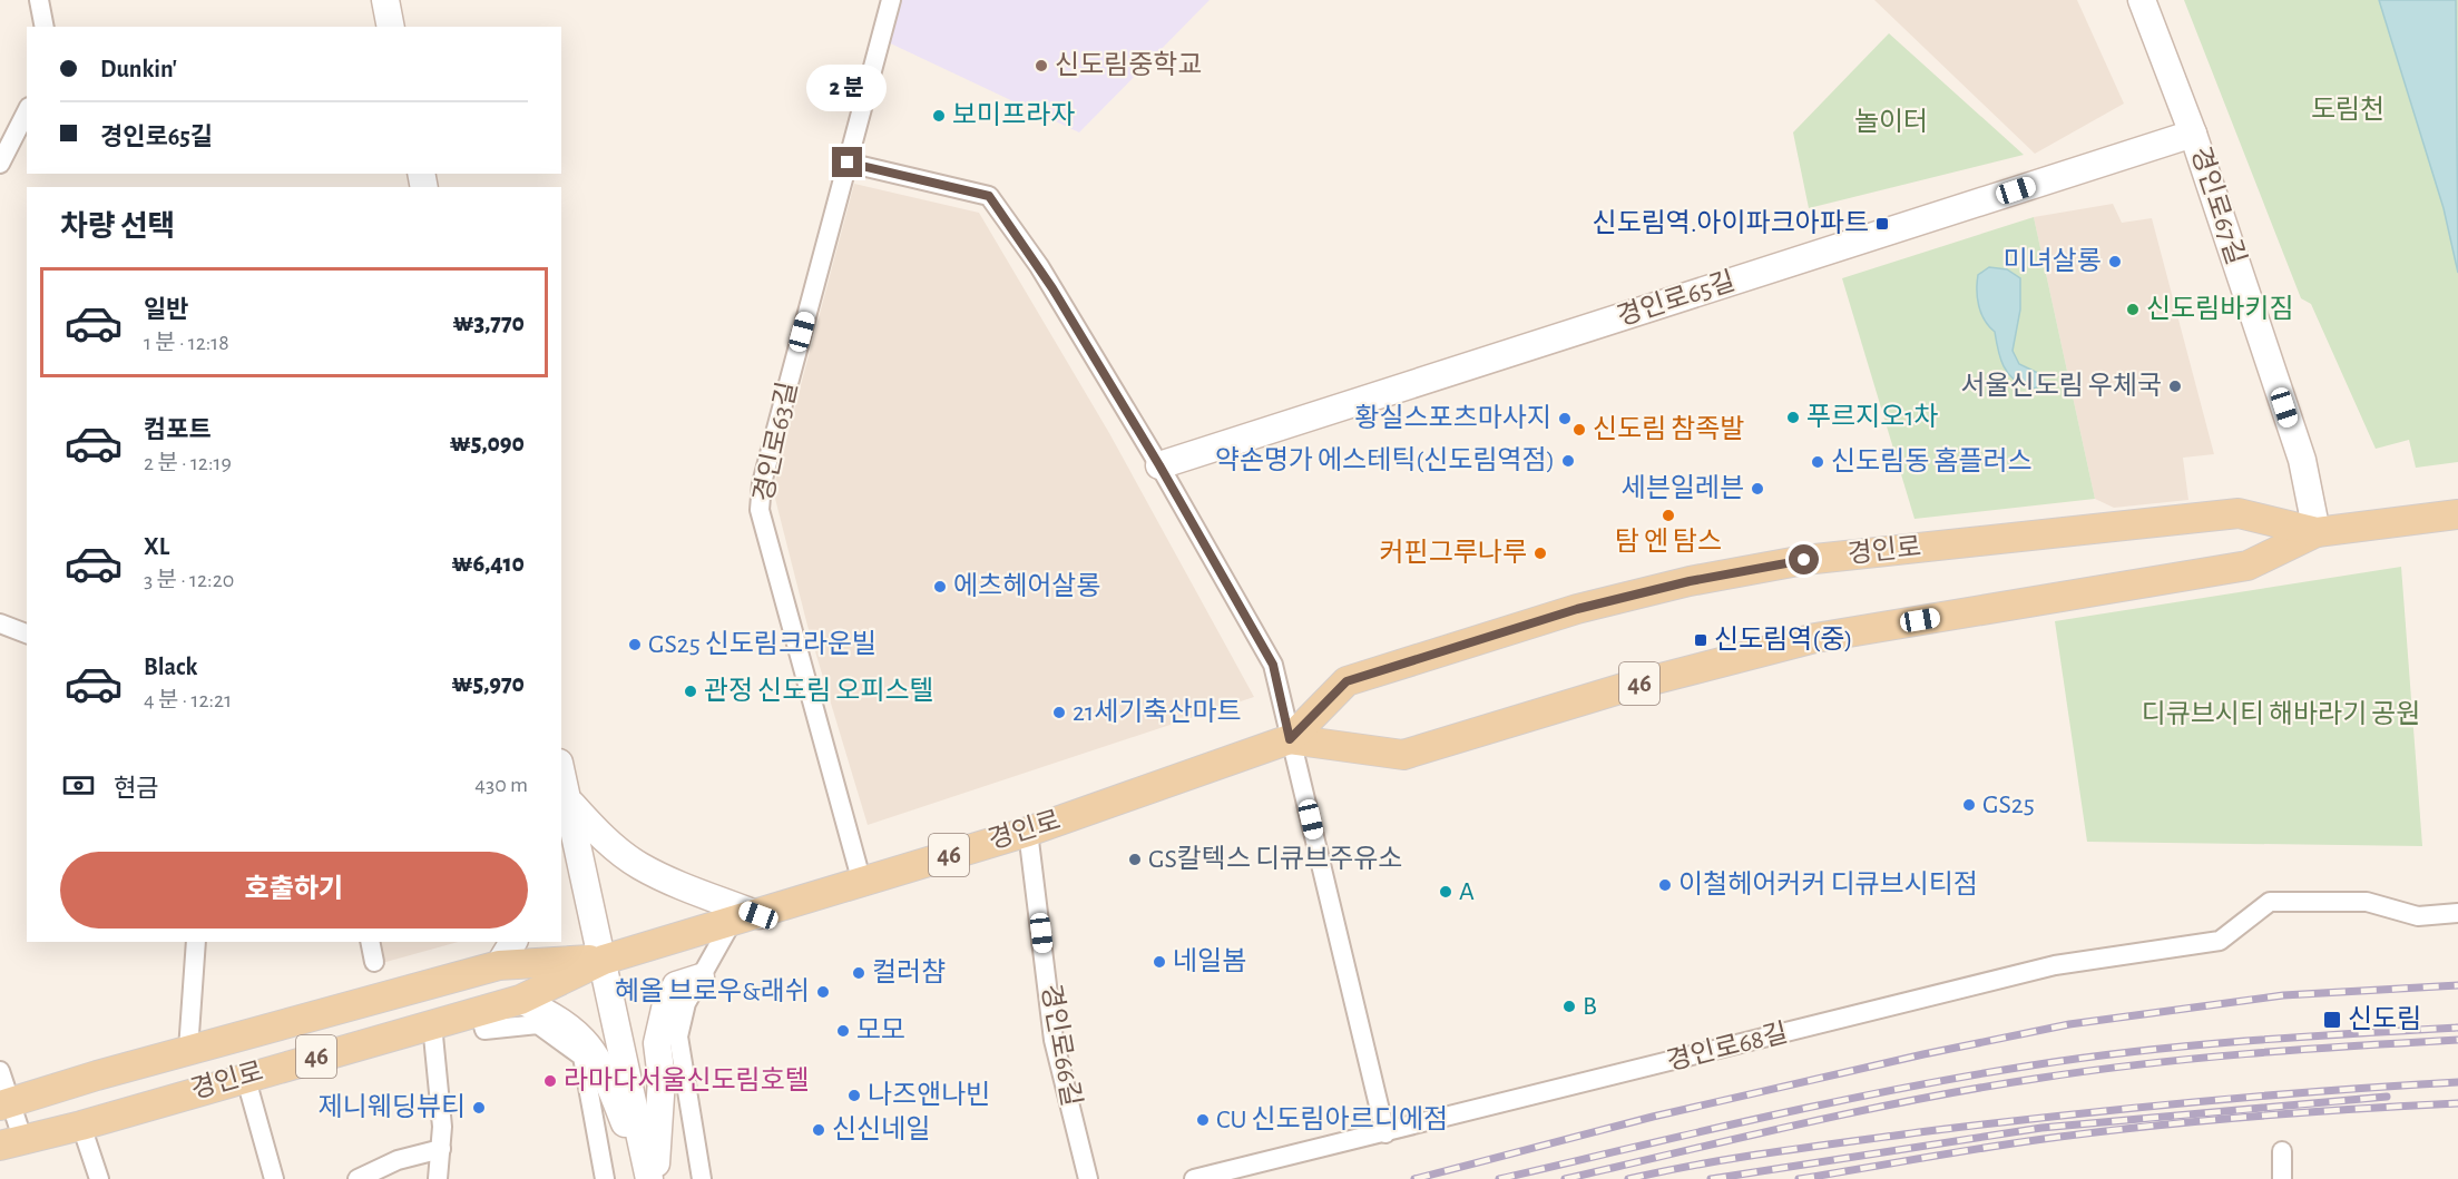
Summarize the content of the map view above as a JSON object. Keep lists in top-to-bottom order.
{
  "streets": {
    "main road": ["경인로", "46"],
    "street": [
      "경인로67길",
      "경인로65길",
      "경인로63길",
      "경인로66길",
      "경인로68길"
    ]
  },
  "crossings": [
    ["경인로67길", "경인로65길"],
    ["경인로67길", "경인로"],
    ["경인로63길", "경인로"],
    ["경인로", "경인로66길"]
  ],
  "parks": ["도림천", "놀이터", "디큐브시티 해바라기 공원"],
  "places": {
    "other": [
      "신도림중학교",
      "보미프라자",
      "미녀살롱",
      "신도림바키짐",
      "서울신도림 우체국",
      "푸르지오1차",
      "황실스포츠마사지",
      "신도림 참족발",
      "약손명가 에스테틱(신도림역점)",
      "신도림동 홈플러스",
      "세븐일레븐",
      "탐 엔 탐스",
      "커핀그루나루",
      "에츠헤어살롱",
      "GS25 신도림크라운빌",
      "관정 신도림 오피스텔",
      "21세기축산마트",
      "GS25",
      "GS칼텍스 디큐브주유소",
      "이철헤어커커 디큐브시티점",
      "A",
      "네일봄",
      "컬러챰",
      "혜올 브로우&래쉬",
      "B",
      "모모",
      "라마다서울신도림호텔",
      "나즈앤나빈",
      "제니웨딩뷰티",
      "CU 신도림아르디에점",
      "신신네일"
    ],
    "transit": ["신도림역.아이파크아파트", "신도림역(중)", "신도림"]
  },
  "page": {
    "banner": ["Dunkin'", "경인로65길"],
    "bubble": "2 분",
    "heading": "차량 선택",
    "list": [
      {
        "name": "일반",
        "note": "1 분 · 12:18",
        "value": "₩3,770"
      },
      {
        "name": "컴포트",
        "note": "2 분 · 12:19",
        "value": "₩5,090"
      },
      {
        "name": "XL",
        "note": "3 분 · 12:20",
        "value": "₩6,410"
      },
      {
        "name": "Black",
        "note": "4 분 · 12:21",
        "value": "₩5,970"
      }
    ],
    "pay": ["현금", "430 m"],
    "buttons": "호출하기"
  }
}
